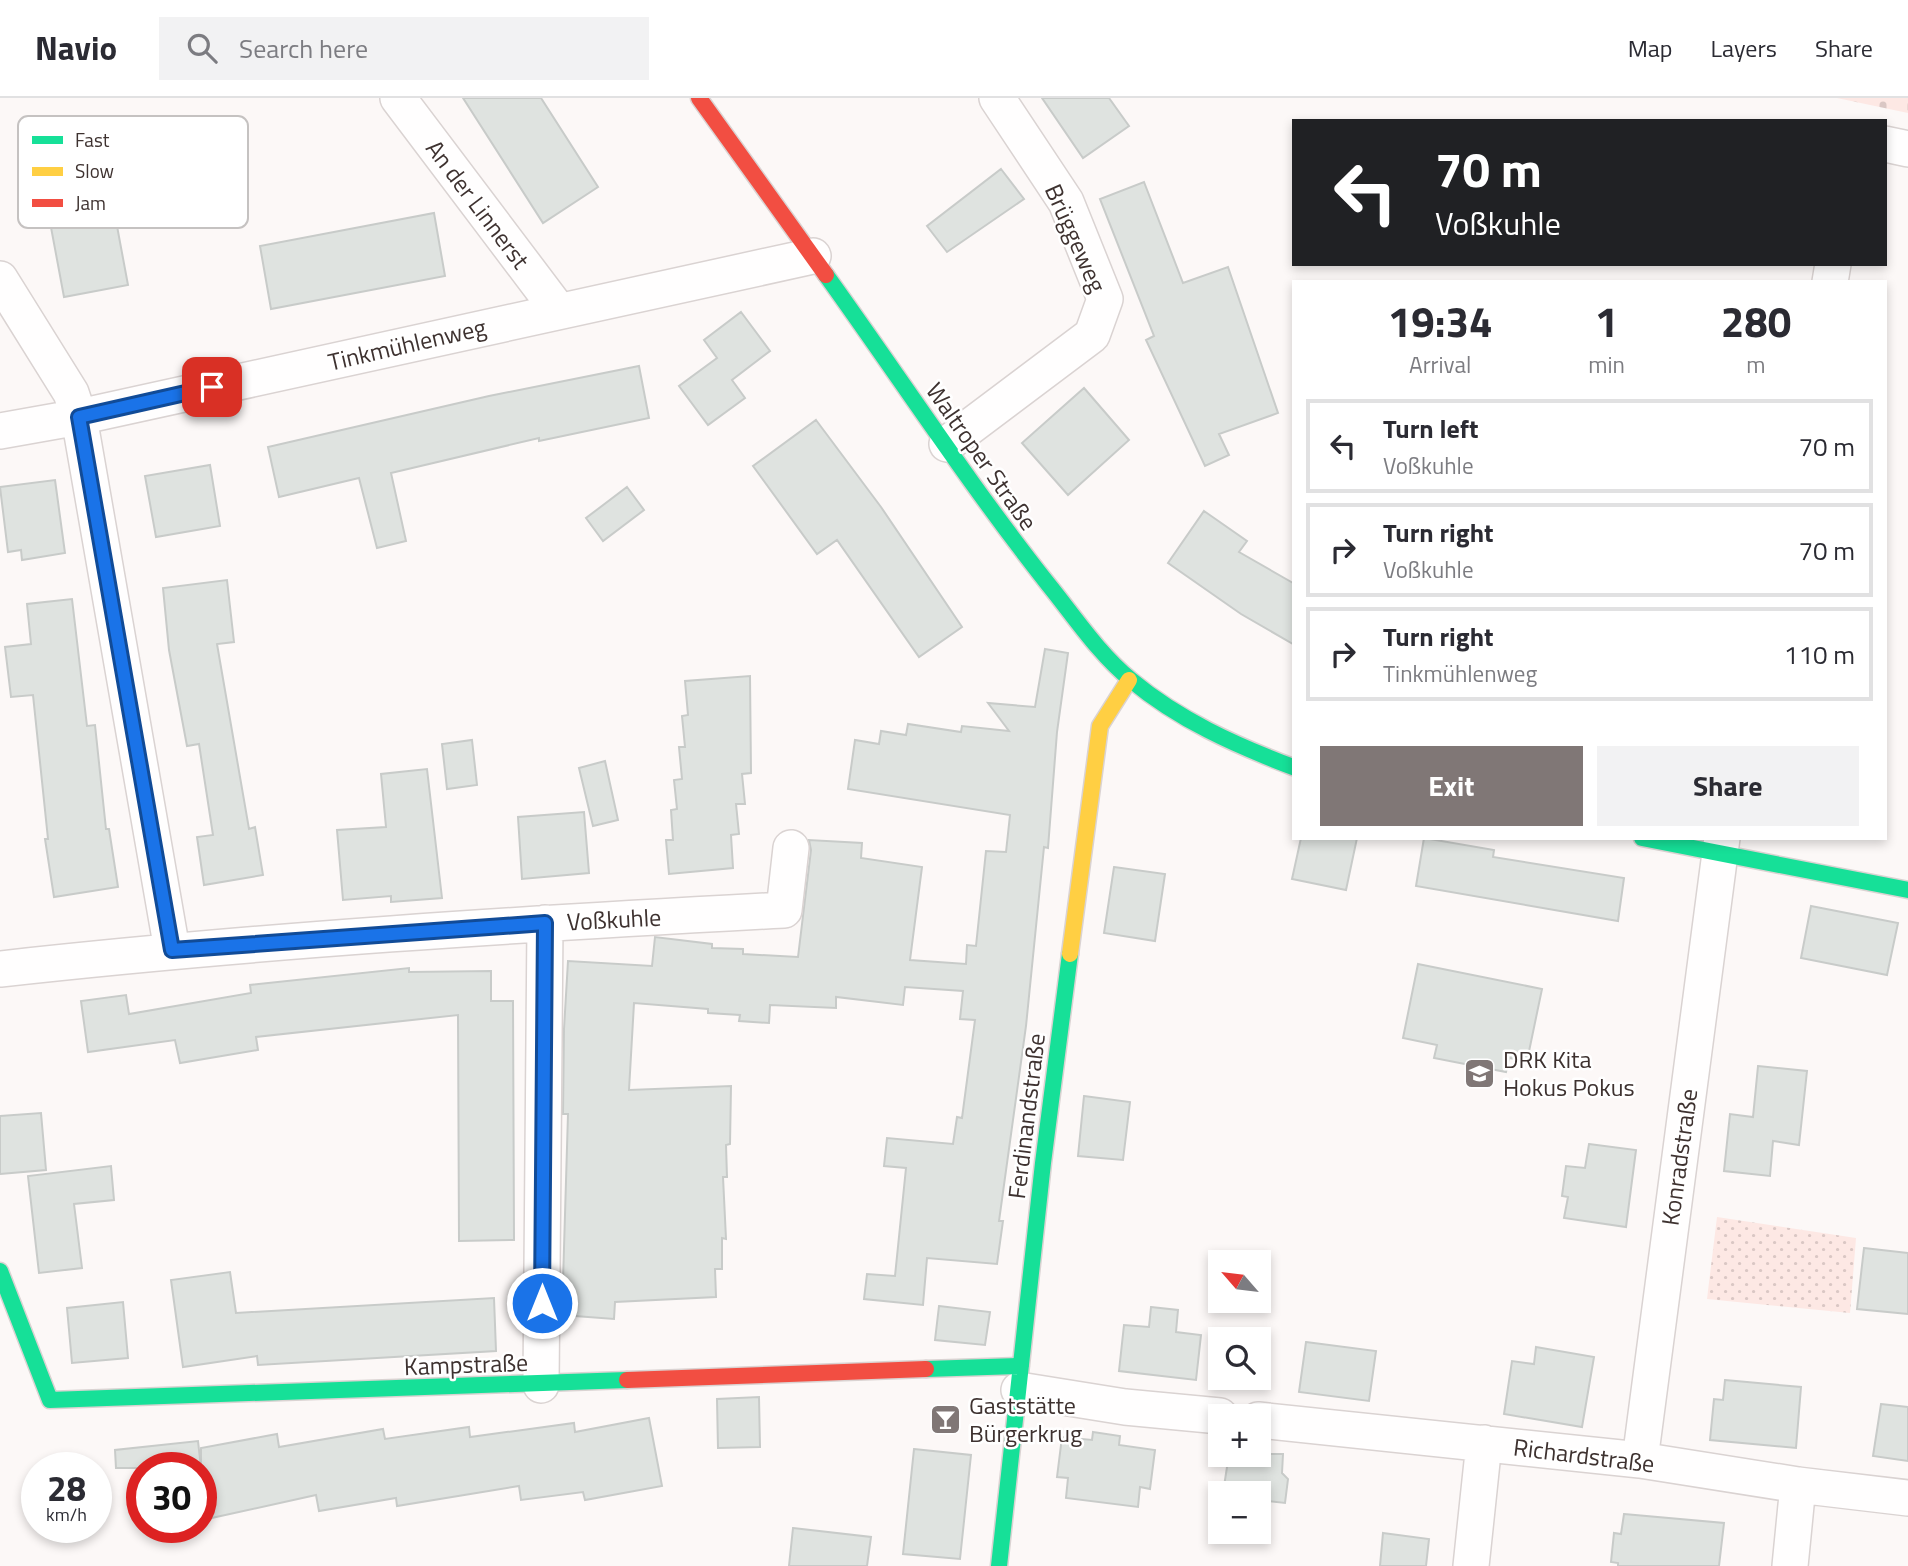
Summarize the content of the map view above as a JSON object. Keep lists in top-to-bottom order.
{
  "streets": {
    "street": [
      "An der Linnerst",
      "Brüggeweg",
      "Tinkmühlenweg",
      "Waltroper Straße",
      "Voßkuhle",
      "Ferdinandstraße",
      "Konradstraße",
      "Kampstraße",
      "Richardstraße"
    ]
  },
  "crossings": [
    ["An der Linnerst", "Tinkmühlenweg"],
    ["Brüggeweg", "Waltroper Straße"],
    ["Tinkmühlenweg", "Waltroper Straße"],
    ["Waltroper Straße", "Ferdinandstraße"],
    ["Ferdinandstraße", "Kampstraße"],
    ["Konradstraße", "Richardstraße"]
  ],
  "places": {
    "school or university": ["DRK Kita Hokus Pokus"],
    "bar": ["Gaststätte Bürgerkrug"]
  },
  "legend": ["Fast", "Slow", "Jam"],
  "north": "top left",
  "page": {
    "header": "Navio",
    "search": "Search here",
    "nav": ["Map", "Layers", "Share"],
    "turn": ["70 m", "Voßkuhle"],
    "eta": [
      "19:34",
      "Arrival",
      "1",
      "min",
      "280",
      "m"
    ],
    "list": [
      {
        "name": "Turn left",
        "note": "Voßkuhle",
        "value": "70 m"
      },
      {
        "name": "Turn right",
        "note": "Voßkuhle",
        "value": "70 m"
      },
      {
        "name": "Turn right",
        "note": "Tinkmühlenweg",
        "value": "110 m"
      }
    ],
    "buttons": ["Exit", "Share"],
    "map_buttons": ["+", "−"],
    "speed": "28 km/h",
    "limit": "30"
  }
}
